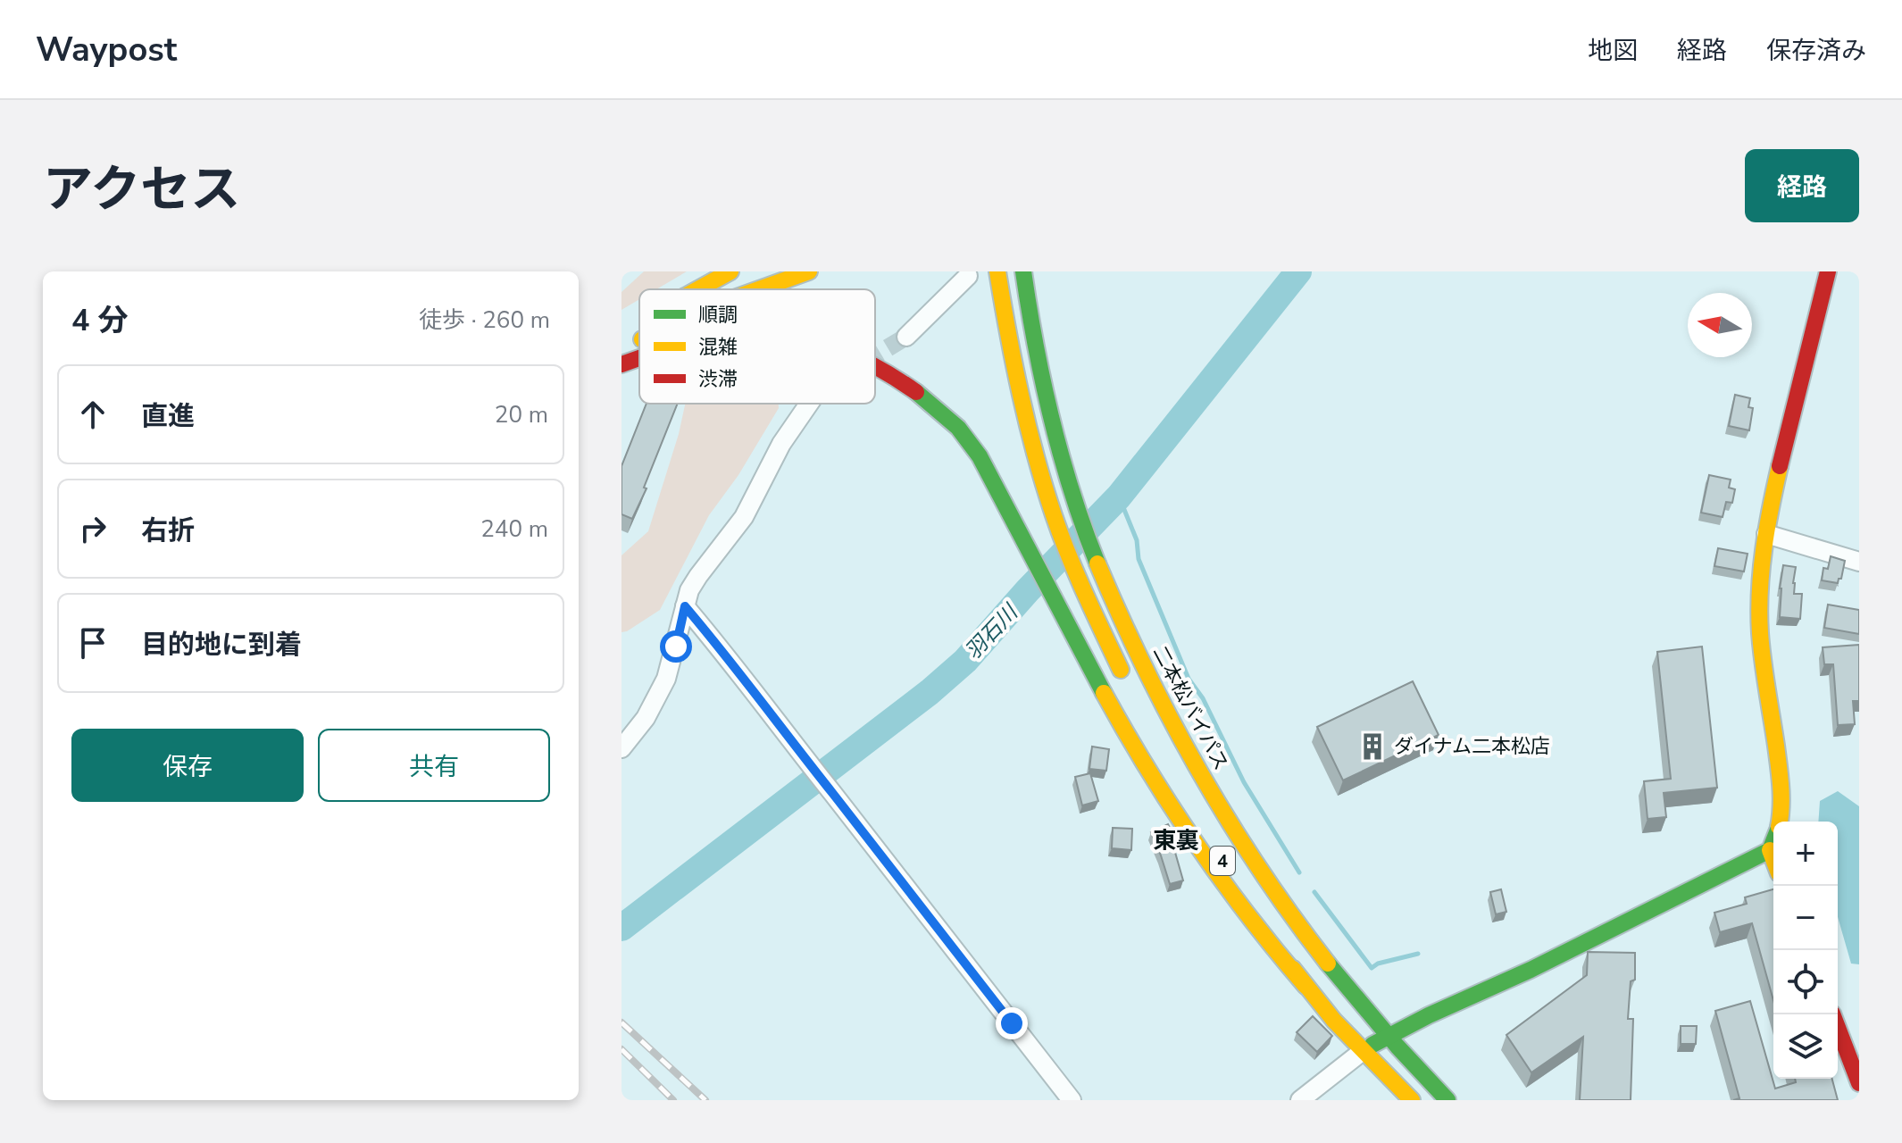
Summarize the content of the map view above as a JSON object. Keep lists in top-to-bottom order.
{
  "streets": {
    "main road": ["二本松バイパス", "4"]
  },
  "districts": ["東裏"],
  "water": ["羽石川"],
  "places": {
    "building": ["ダイナム二本松店"]
  },
  "legend": ["順調", "混雑", "渋滞"],
  "north": "left",
  "page": {
    "header": "Waypost",
    "nav": ["地図", "経路", "保存済み"],
    "title": "アクセス",
    "buttons": [
      "経路",
      ["保存", "共有"]
    ],
    "heading": ["4 分", "徒歩 · 260 m"],
    "list": [
      ["直進", "20 m"],
      ["右折", "240 m"],
      "目的地に到着"
    ],
    "map_buttons": ["+", "−"]
  }
}
